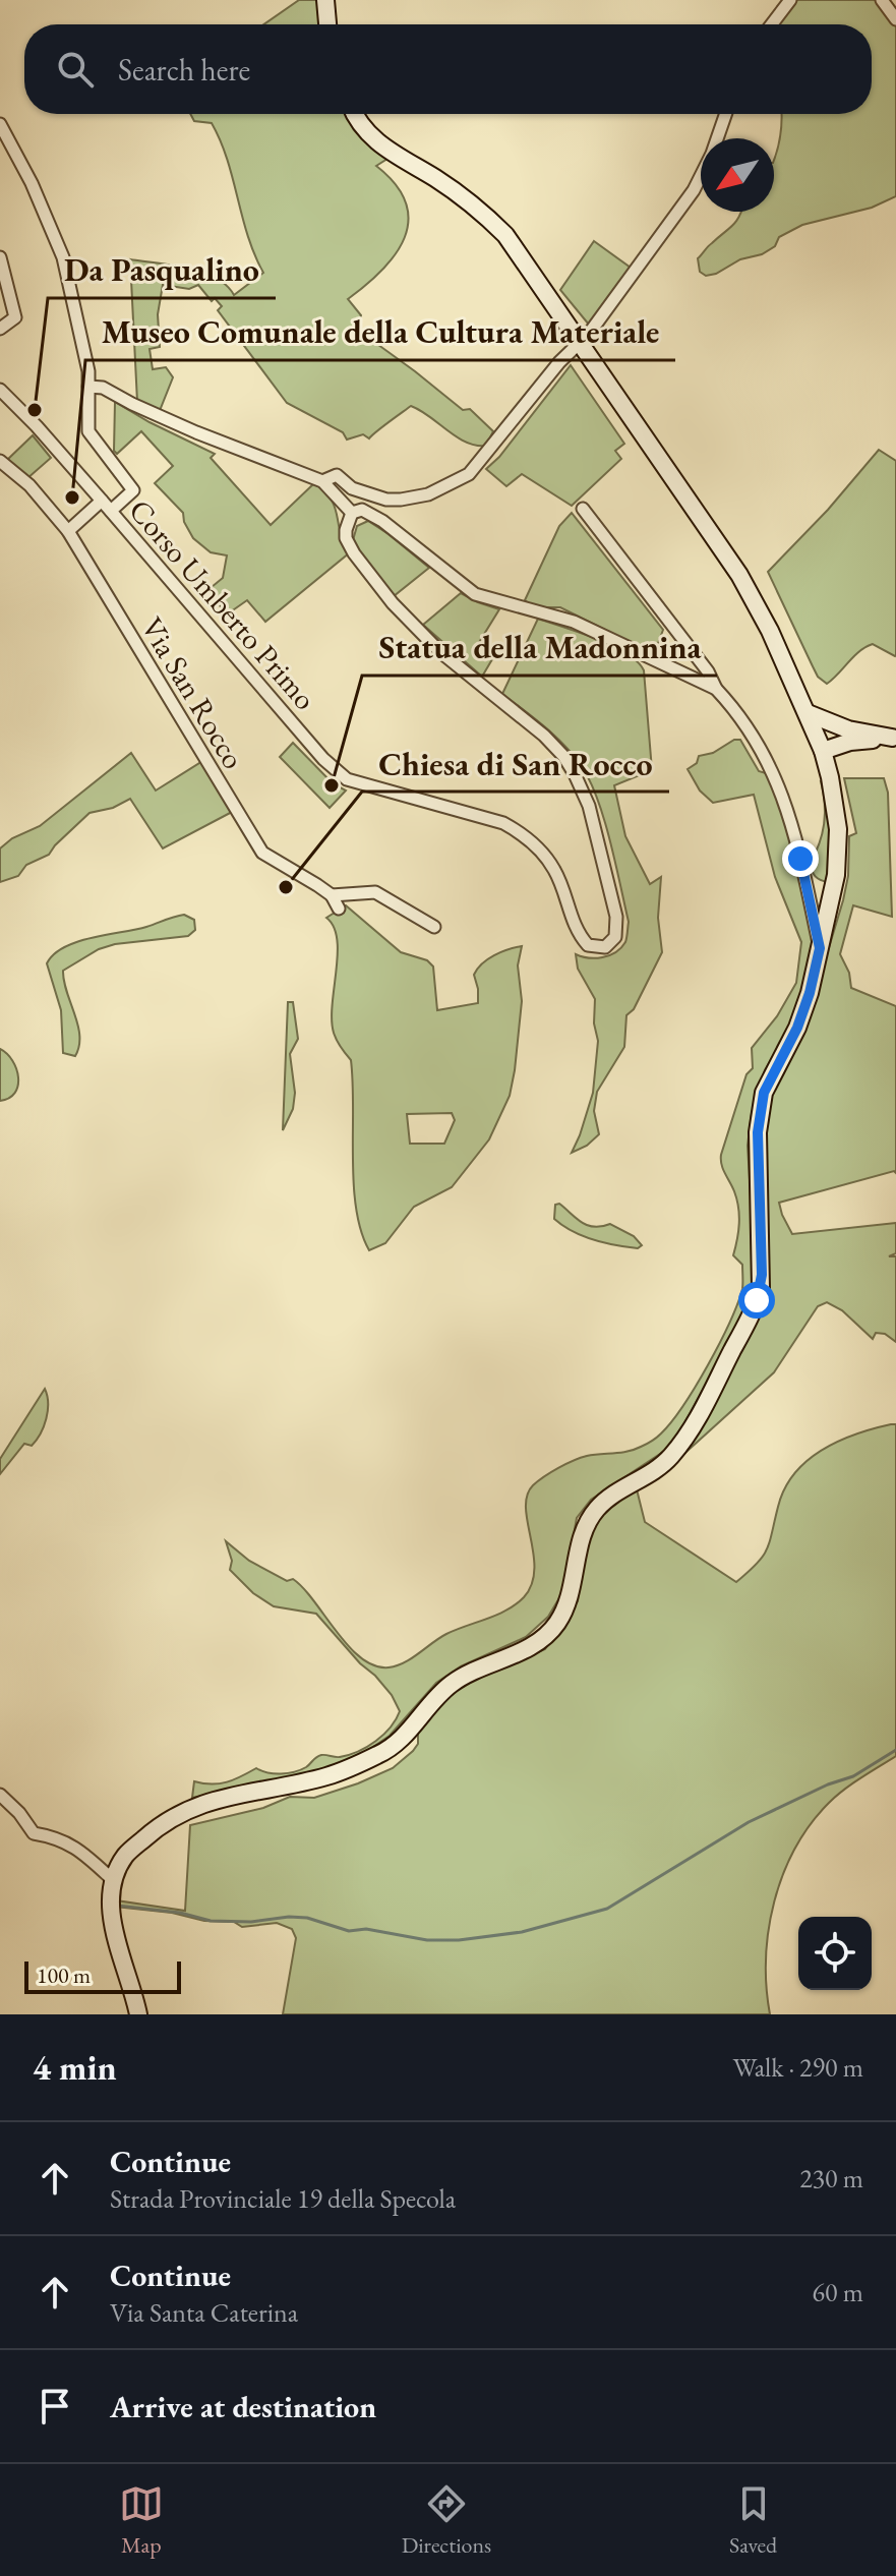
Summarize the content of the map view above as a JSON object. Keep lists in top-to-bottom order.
{
  "streets": {
    "street": ["Corso Umberto Primo", "Via San Rocco"]
  },
  "places": [
    "Da Pasqualino",
    "Museo Comunale della Cultura Materiale",
    "Statua della Madonnina",
    "Chiesa di San Rocco"
  ],
  "scale_bar": "100 m",
  "north": "bottom left",
  "page": {
    "search": "Search here",
    "scale": "100 m",
    "heading": ["4 min", "Walk · 290 m"],
    "list": [
      ["Continue", "Strada Provinciale 19 della Specola", "230 m"],
      ["Continue", "Via Santa Caterina", "60 m"],
      "Arrive at destination"
    ],
    "nav": ["Map", "Directions", "Saved"]
  }
}
